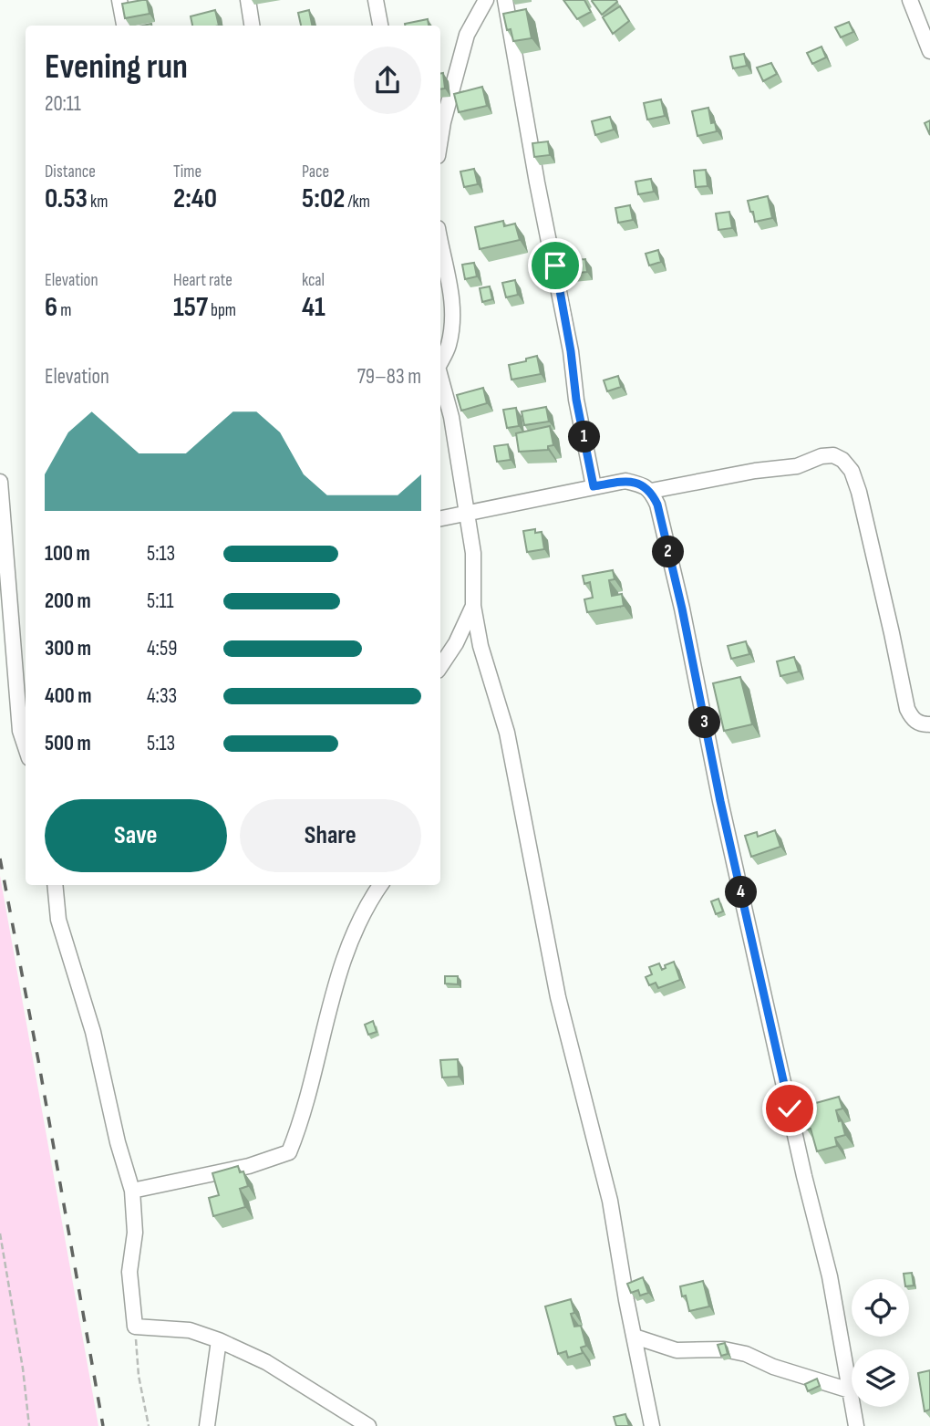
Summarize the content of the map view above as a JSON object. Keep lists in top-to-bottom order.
{
  "page": {
    "heading": ["Evening run", "20:11"],
    "stats": [
      ["Distance", "0.53 km"],
      ["Time", "2:40"],
      ["Pace", "5:02 /km"],
      ["Elevation", "6 m"],
      ["Heart rate", "157 bpm"],
      ["kcal", "41"]
    ],
    "chart": ["Elevation", "79–83 m"],
    "pins": [
      "1",
      "2",
      "3",
      "4"
    ],
    "list": [
      {
        "name": "100 m",
        "note": "5:13"
      },
      {
        "name": "200 m",
        "note": "5:11"
      },
      {
        "name": "300 m",
        "note": "4:59"
      },
      {
        "name": "400 m",
        "note": "4:33"
      },
      {
        "name": "500 m",
        "note": "5:13"
      }
    ],
    "buttons": ["Save", "Share"]
  }
}
